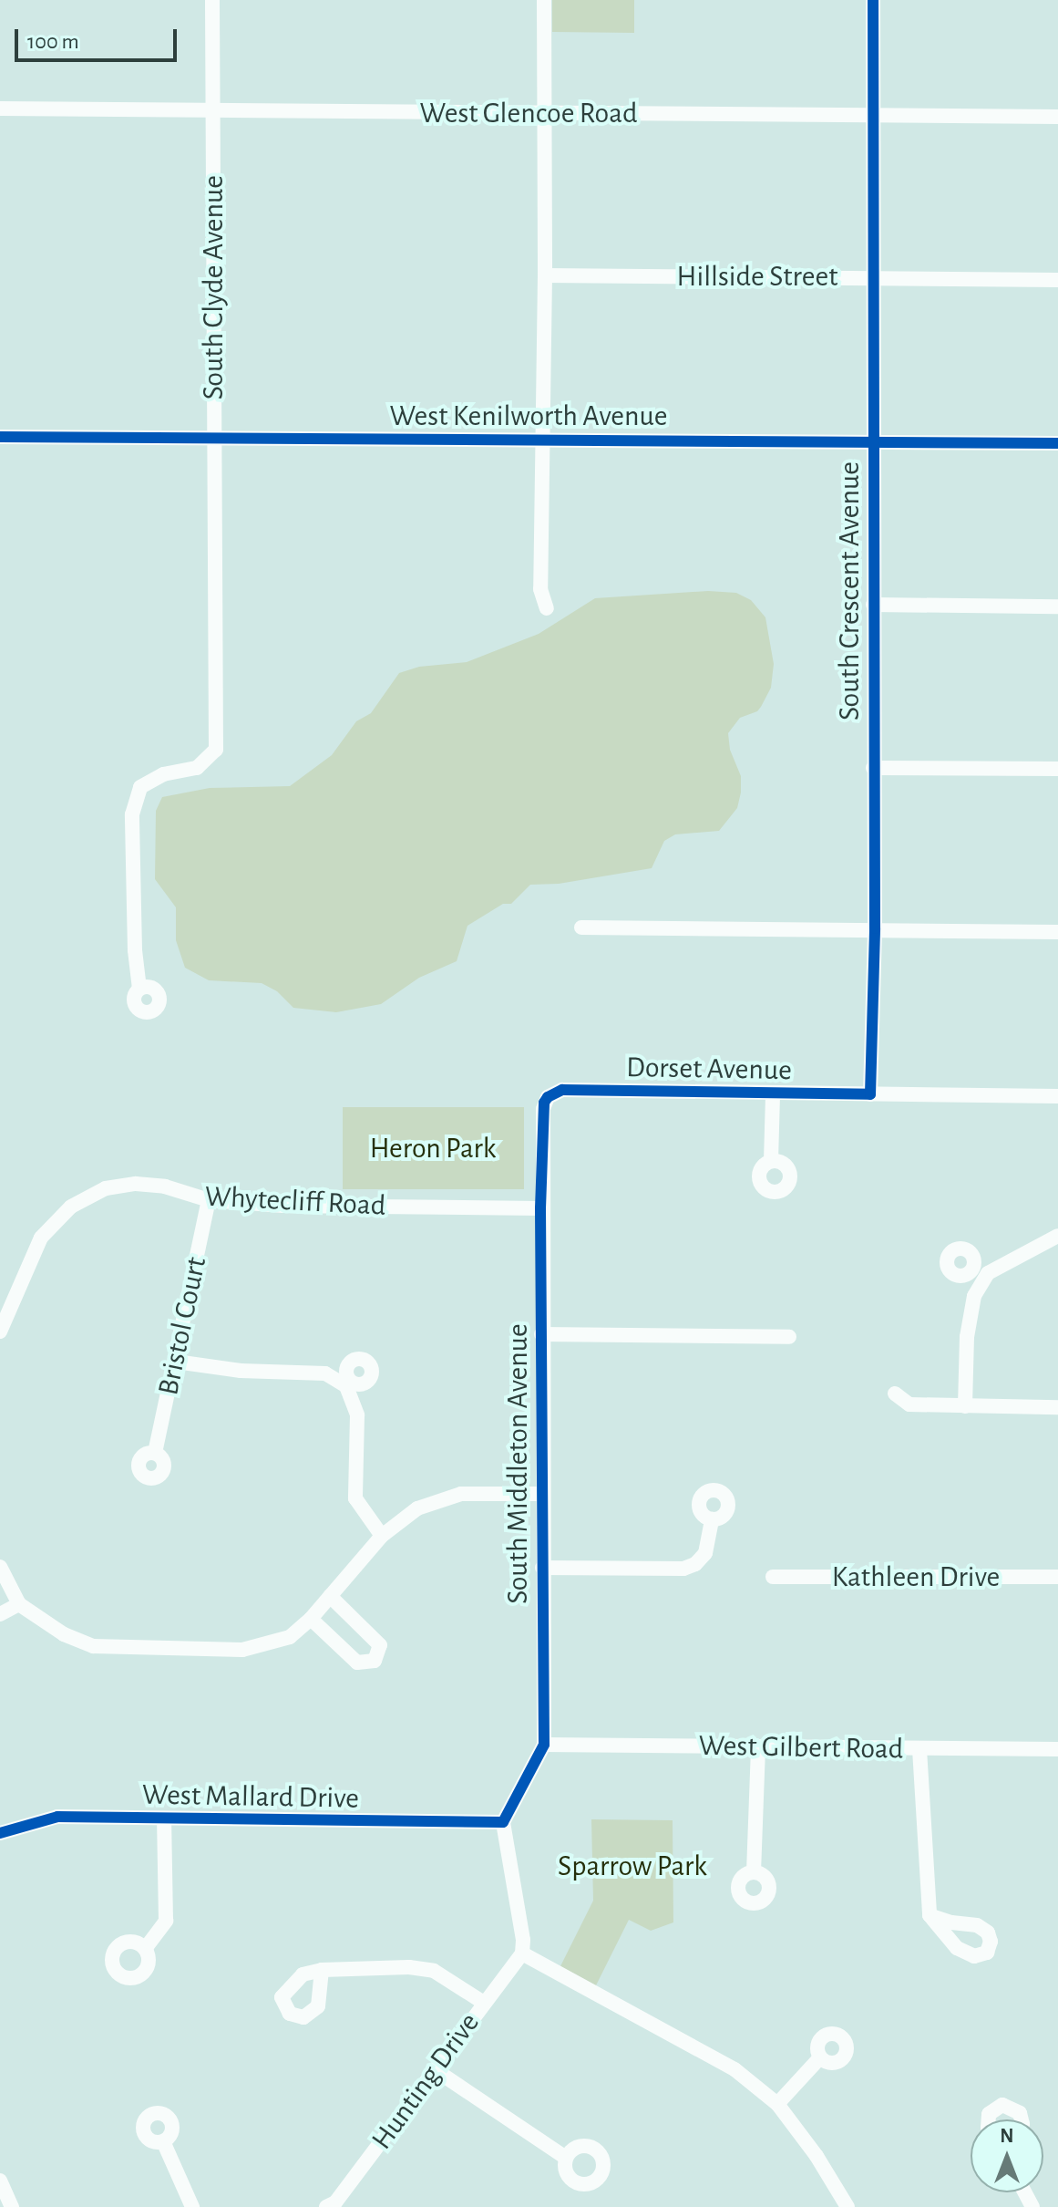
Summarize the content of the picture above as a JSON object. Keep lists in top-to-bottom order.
{
  "streets": {
    "street": [
      "West Glencoe Road",
      "Hillside Street",
      "South Clyde Avenue",
      "West Kenilworth Avenue",
      "South Crescent Avenue",
      "Dorset Avenue",
      "Whytecliff Road",
      "Bristol Court",
      "South Middleton Avenue",
      "Kathleen Drive",
      "West Gilbert Road",
      "West Mallard Drive",
      "Hunting Drive"
    ]
  },
  "crossings": [
    ["West Glencoe Road", "South Clyde Avenue"],
    ["West Glencoe Road", "South Crescent Avenue"],
    ["Hillside Street", "South Crescent Avenue"],
    ["South Clyde Avenue", "West Kenilworth Avenue"],
    ["West Kenilworth Avenue", "South Crescent Avenue"],
    ["South Crescent Avenue", "Dorset Avenue"],
    ["Dorset Avenue", "South Middleton Avenue"],
    ["Whytecliff Road", "Bristol Court"],
    ["Whytecliff Road", "South Middleton Avenue"],
    ["South Middleton Avenue", "West Gilbert Road"],
    ["South Middleton Avenue", "West Mallard Drive"]
  ],
  "parks": ["Heron Park", "Sparrow Park"],
  "scale_bar": "100 m",
  "north": "top"
}
